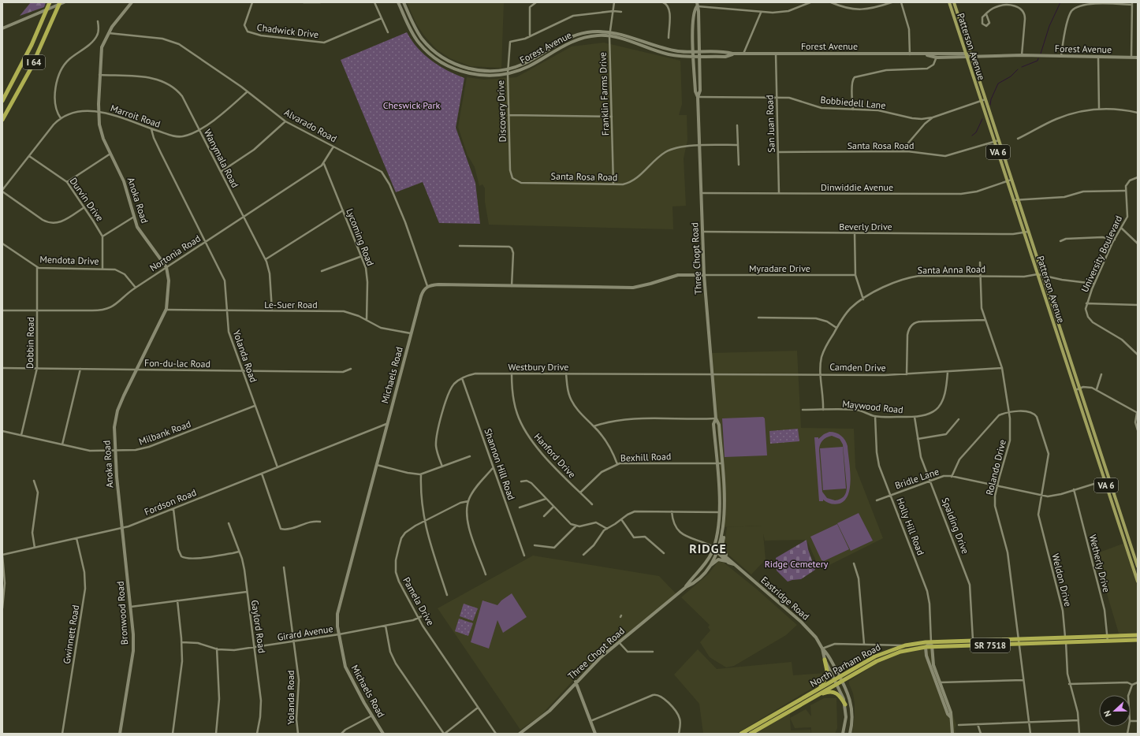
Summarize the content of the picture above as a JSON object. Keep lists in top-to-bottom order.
{
  "streets": {
    "highway": ["I 64", "SR 7518", "North Parham Road"],
    "main road": [
      "Forest Avenue",
      "Patterson Avenue",
      "VA 6",
      "Anoka Road",
      "Three Chopt Road",
      "Michaels Road",
      "Holly Hill Road",
      "Eastridge Road",
      "Bronwood Road"
    ],
    "street": [
      "Chadwick Drive",
      "Franklin Farms Drive",
      "Bobbiedell Lane",
      "Discovery Drive",
      "Marroit Road",
      "San Juan Road",
      "Alvarado Road",
      "Santa Rosa Road",
      "Wanymala Road",
      "Dinwiddie Avenue",
      "Durvin Drive",
      "Beverly Drive",
      "Lycoming Road",
      "Nortonia Road",
      "University Boulevard",
      "Mendota Drive",
      "Myradare Drive",
      "Santa Anna Road",
      "Le-Suer Road",
      "Dobbin Road",
      "Yolanda Road",
      "Fon-du-lac Road",
      "Westbury Drive",
      "Camden Drive",
      "Maywood Road",
      "Milbank Road",
      "Hanford Drive",
      "Bexhill Road",
      "Shannon Hill Road",
      "Rolando Drive",
      "Bridle Lane",
      "Fordson Road",
      "Spalding Drive",
      "Wetherly Drive",
      "Weldon Drive",
      "Pamela Drive",
      "Gaylord Road",
      "Girard Avenue",
      "Gwinnett Road"
    ]
  },
  "crossings": [
    ["Forest Avenue", "Patterson Avenue"],
    ["Forest Avenue", "Franklin Farms Drive"],
    ["Forest Avenue", "Discovery Drive"],
    ["Forest Avenue", "San Juan Road"],
    ["Forest Avenue", "Three Chopt Road"],
    ["Patterson Avenue", "Santa Rosa Road"],
    ["Patterson Avenue", "Dinwiddie Avenue"],
    ["Patterson Avenue", "Beverly Drive"],
    ["Patterson Avenue", "Santa Anna Road"],
    ["Patterson Avenue", "Bridle Lane"],
    ["Franklin Farms Drive", "Santa Rosa Road"],
    ["Bobbiedell Lane", "San Juan Road"],
    ["Bobbiedell Lane", "Three Chopt Road"],
    ["Discovery Drive", "Santa Rosa Road"],
    ["Marroit Road", "Alvarado Road"],
    ["Marroit Road", "Wanymala Road"],
    ["Marroit Road", "Durvin Drive"],
    ["Marroit Road", "Anoka Road"],
    ["Marroit Road", "Yolanda Road"],
    ["San Juan Road", "Santa Rosa Road"],
    ["San Juan Road", "Dinwiddie Avenue"],
    ["Alvarado Road", "Anoka Road"],
    ["Alvarado Road", "Nortonia Road"],
    ["Alvarado Road", "Michaels Road"],
    ["Santa Rosa Road", "Three Chopt Road"],
    ["Wanymala Road", "Anoka Road"],
    ["Wanymala Road", "Nortonia Road"],
    ["Wanymala Road", "Le-Suer Road"],
    ["Dinwiddie Avenue", "Three Chopt Road"],
    ["Anoka Road", "Nortonia Road"],
    ["Anoka Road", "Le-Suer Road"],
    ["Anoka Road", "Fon-du-lac Road"],
    ["Anoka Road", "Milbank Road"],
    ["Anoka Road", "Fordson Road"],
    ["Anoka Road", "Bronwood Road"],
    ["Beverly Drive", "Three Chopt Road"],
    ["Lycoming Road", "Nortonia Road"],
    ["Lycoming Road", "Le-Suer Road"],
    ["Nortonia Road", "Mendota Drive"],
    ["Nortonia Road", "Dobbin Road"],
    ["Nortonia Road", "Yolanda Road"],
    ["Three Chopt Road", "Myradare Drive"],
    ["Three Chopt Road", "Westbury Drive"],
    ["Three Chopt Road", "Camden Drive"],
    ["Three Chopt Road", "Bexhill Road"],
    ["Three Chopt Road", "Eastridge Road"],
    ["Mendota Drive", "Dobbin Road"],
    ["Santa Anna Road", "Camden Drive"],
    ["Santa Anna Road", "Maywood Road"],
    ["Santa Anna Road", "Rolando Drive"],
    ["Le-Suer Road", "Yolanda Road"],
    ["Le-Suer Road", "Michaels Road"],
    ["Dobbin Road", "Fon-du-lac Road"],
    ["Dobbin Road", "Milbank Road"],
    ["Yolanda Road", "Fon-du-lac Road"],
    ["Yolanda Road", "Milbank Road"],
    ["Yolanda Road", "Fordson Road"],
    ["Yolanda Road", "Girard Avenue"],
    ["Westbury Drive", "Camden Drive"],
    ["Westbury Drive", "Hanford Drive"],
    ["Westbury Drive", "Shannon Hill Road"],
    ["Camden Drive", "Maywood Road"],
    ["Camden Drive", "Rolando Drive"],
    ["Michaels Road", "Fordson Road"],
    ["Michaels Road", "Girard Avenue"],
    ["Maywood Road", "Spalding Drive"],
    ["Maywood Road", "Holly Hill Road"],
    ["Hanford Drive", "Bexhill Road"],
    ["Rolando Drive", "Bridle Lane"],
    ["Rolando Drive", "Weldon Drive"],
    ["Rolando Drive", "North Parham Road"],
    ["Bridle Lane", "Spalding Drive"],
    ["Bridle Lane", "Holly Hill Road"],
    ["Bridle Lane", "Wetherly Drive"],
    ["Bridle Lane", "Weldon Drive"],
    ["Fordson Road", "Bronwood Road"],
    ["Fordson Road", "Gwinnett Road"],
    ["Spalding Drive", "North Parham Road"],
    ["Holly Hill Road", "North Parham Road"],
    ["Wetherly Drive", "North Parham Road"],
    ["Weldon Drive", "North Parham Road"],
    ["Eastridge Road", "North Parham Road"],
    ["Pamela Drive", "Girard Avenue"],
    ["Gaylord Road", "Girard Avenue"]
  ],
  "districts": ["RIDGE"],
  "parks": ["Cheswick Park", "Ridge Cemetery"],
  "north": "left"
}
